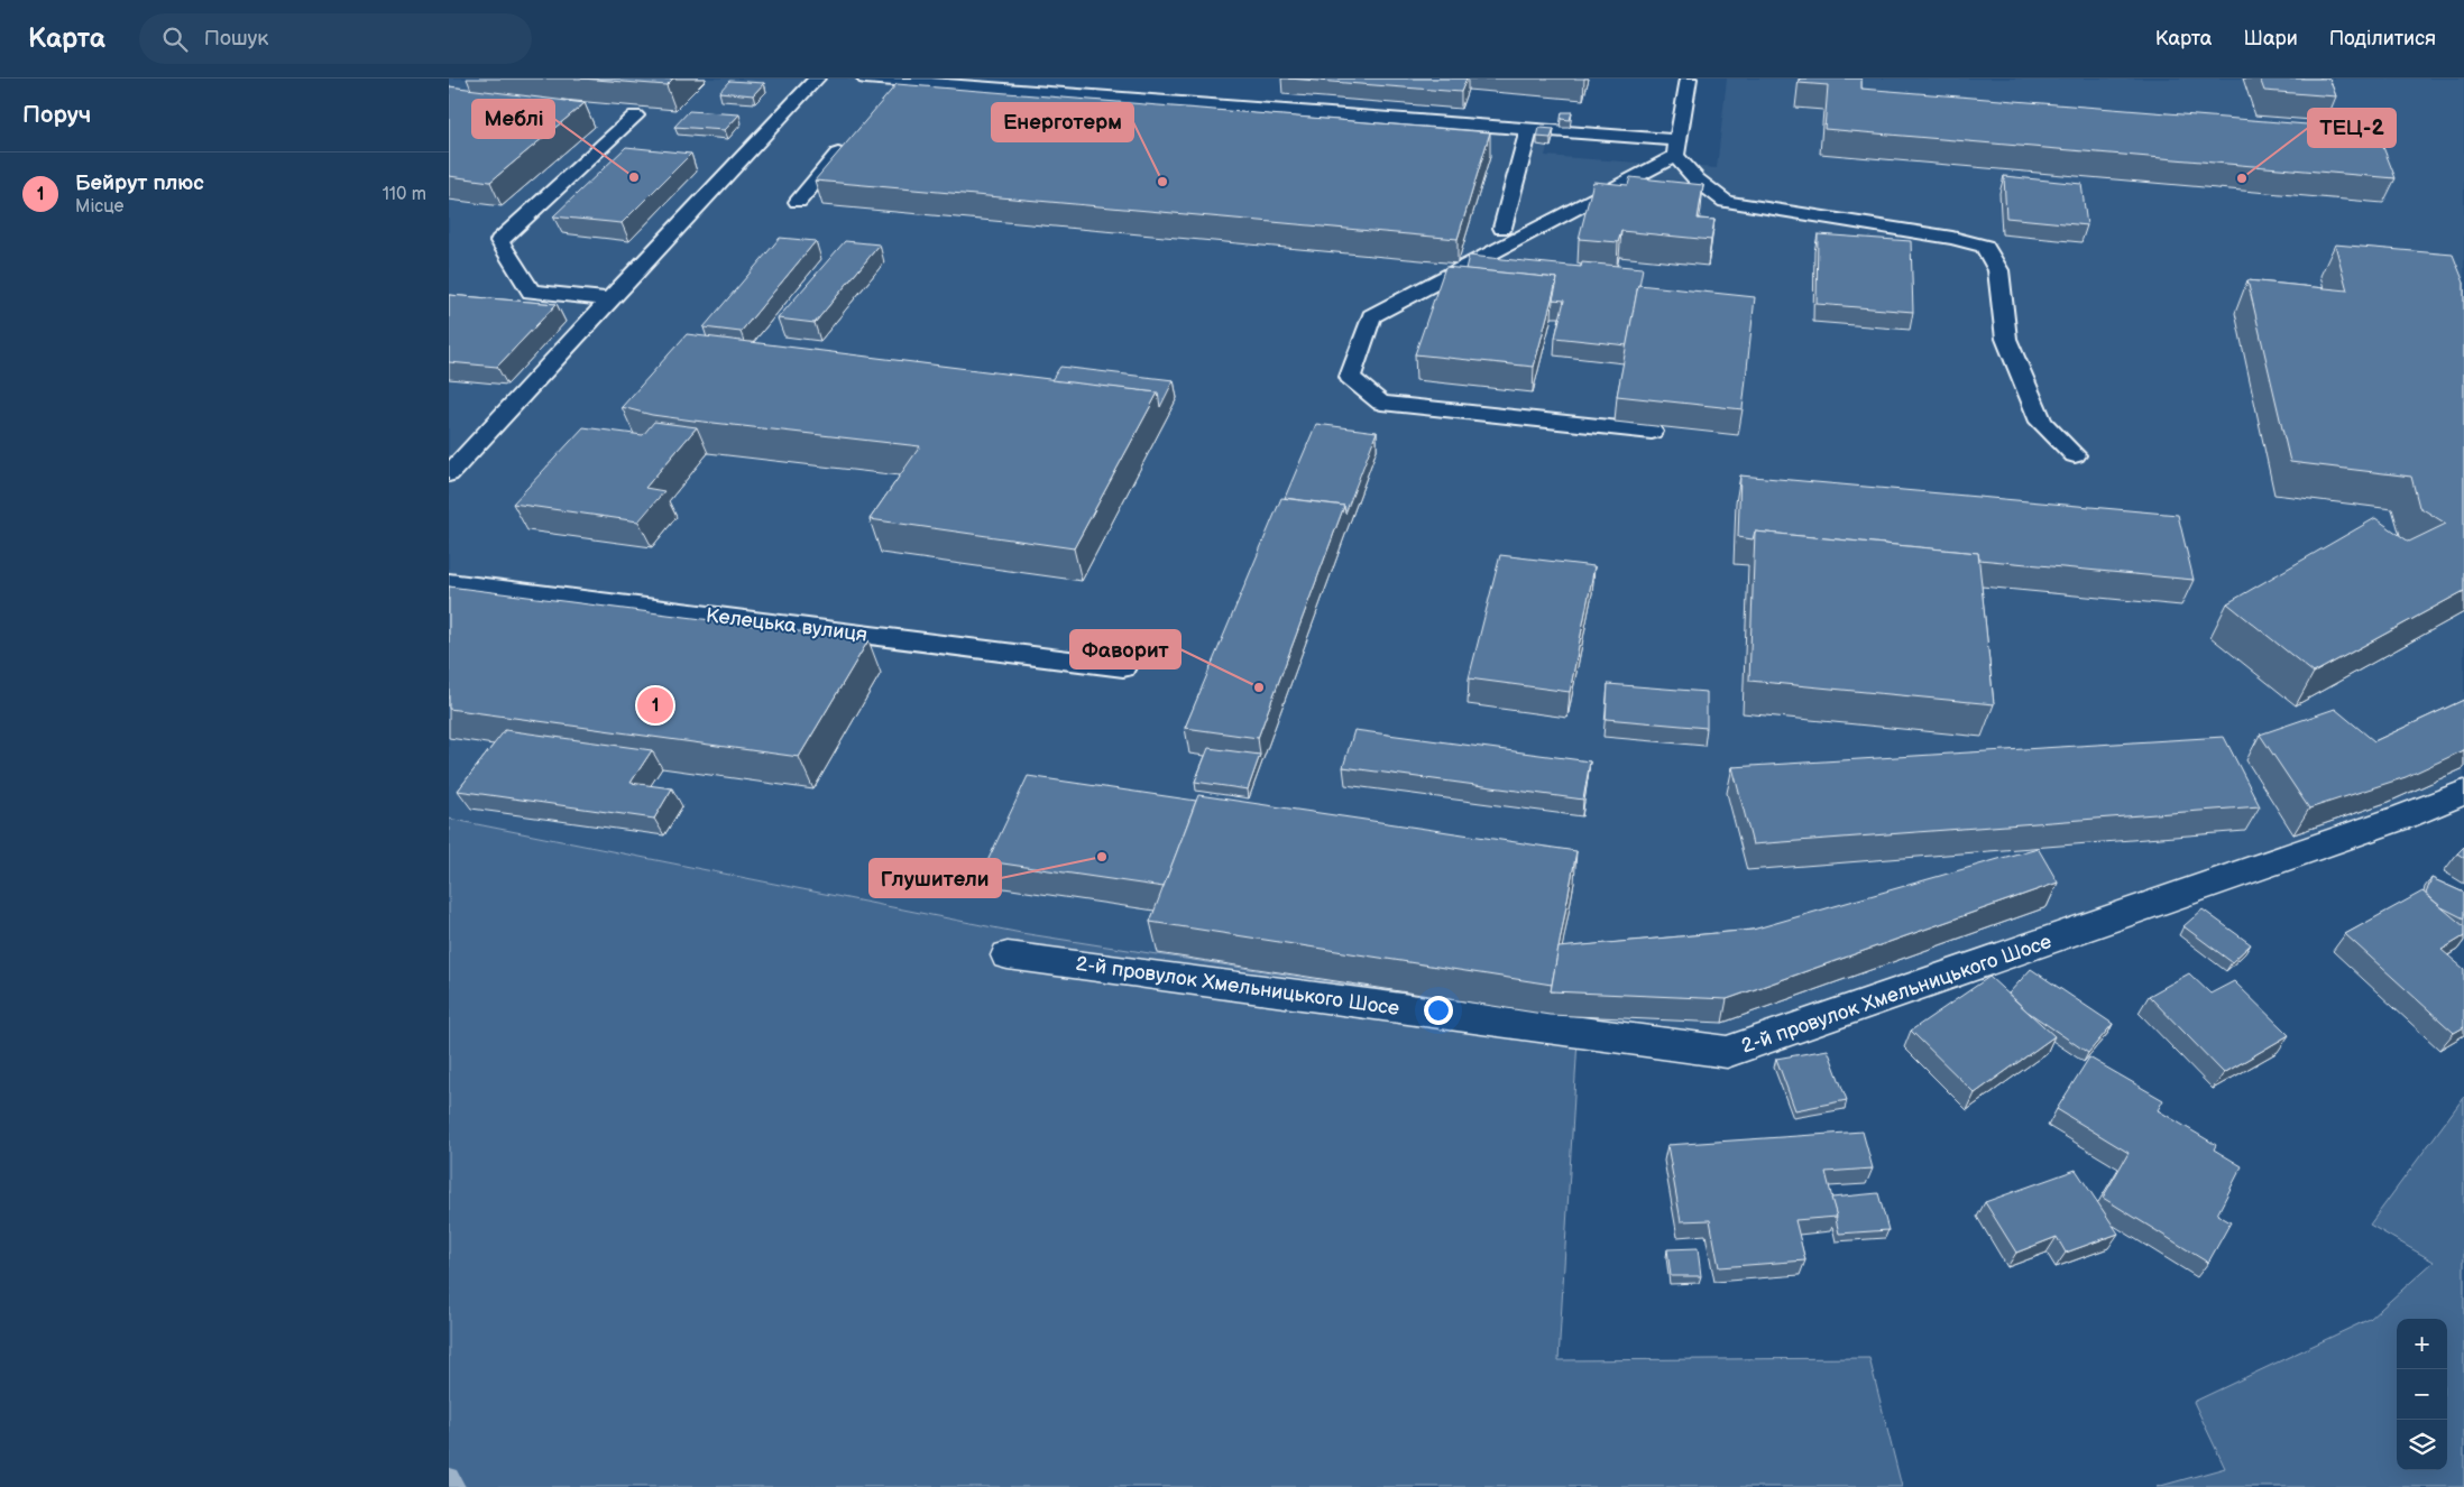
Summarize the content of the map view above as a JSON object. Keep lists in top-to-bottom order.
{
  "streets": {
    "street": ["2-й провулок Хмельницького Шосе"],
    "lane": ["Келецька вулиця"]
  },
  "places": [
    "Меблі",
    "ТЕЦ-2",
    "Енерготерм",
    "Фаворит",
    "Глушители"
  ],
  "page": {
    "header": "Карта",
    "search": "Пошук",
    "nav": ["Карта", "Шари", "Поділитися"],
    "heading": "Поруч",
    "list": [
      {
        "mark": "1",
        "name": "Бейрут плюс",
        "note": "Місце",
        "value": "110 m"
      }
    ],
    "pins": "1",
    "map_buttons": ["+", "−"]
  }
}
